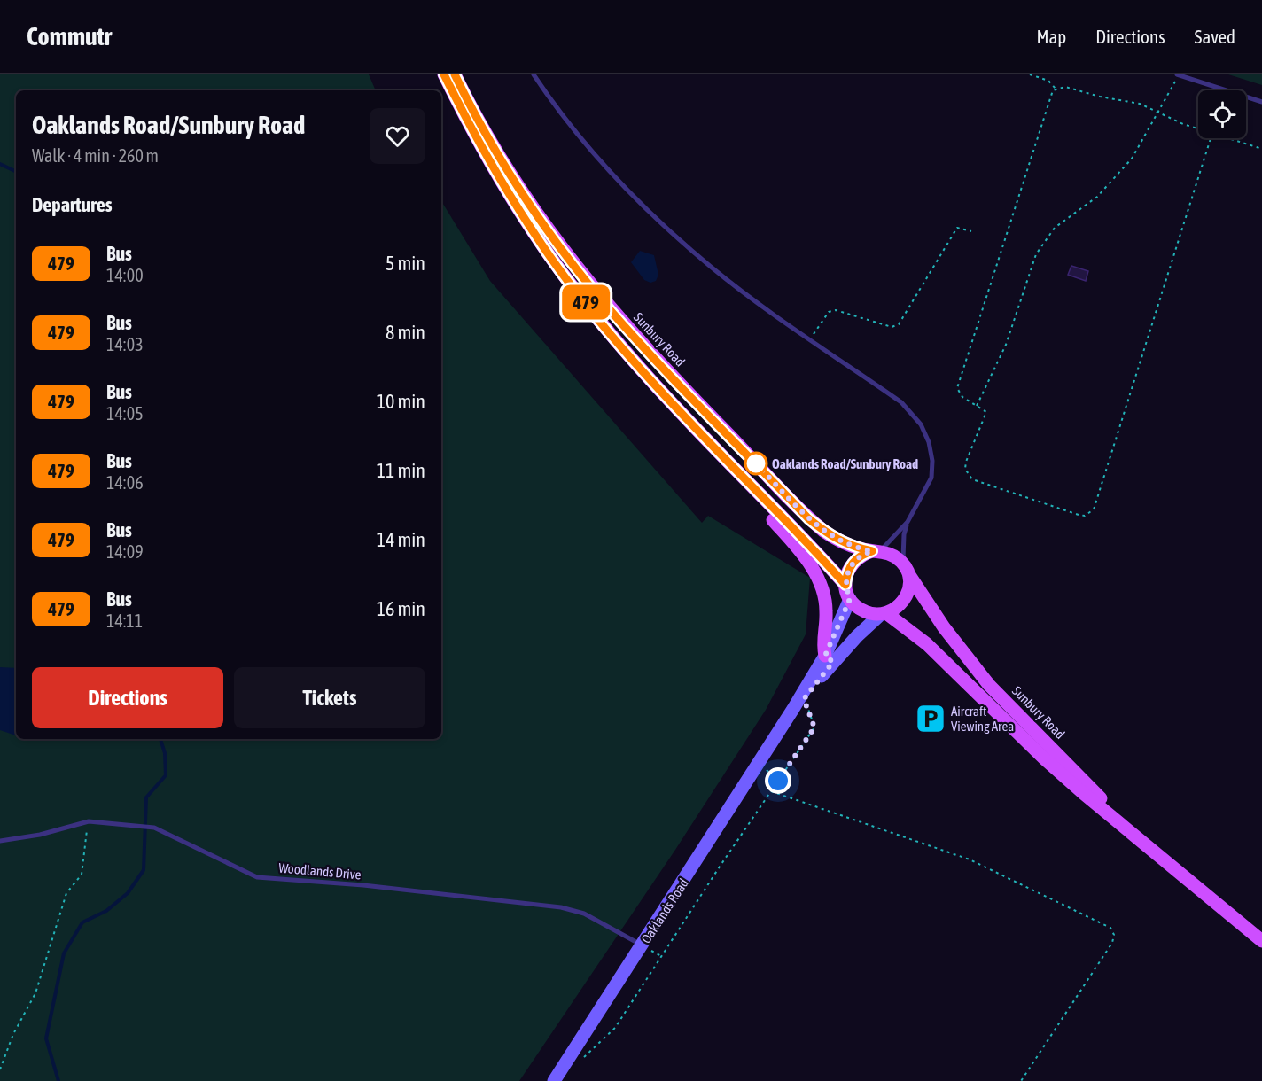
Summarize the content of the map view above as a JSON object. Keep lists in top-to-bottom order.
{
  "streets": {
    "main road": ["Sunbury Road", "Oaklands Road"],
    "lane": ["Woodlands Drive"]
  },
  "crossings": [
    ["Sunbury Road", "Oaklands Road"],
    ["Woodlands Drive", "Oaklands Road"]
  ],
  "places": {
    "other": ["Oaklands Road/Sunbury Road"],
    "parking": ["Aircraft Viewing Area"]
  },
  "lines": ["bus line 479"],
  "page": {
    "header": "Commutr",
    "nav": ["Map", "Directions", "Saved"],
    "on_map": "479",
    "heading": [
      ["Oaklands Road/Sunbury Road", "Walk · 4 min · 260 m"],
      "Departures"
    ],
    "list": [
      {
        "mark": "479",
        "name": "Bus",
        "note": "14:00",
        "value": "5 min"
      },
      {
        "mark": "479",
        "name": "Bus",
        "note": "14:03",
        "value": "8 min"
      },
      {
        "mark": "479",
        "name": "Bus",
        "note": "14:05",
        "value": "10 min"
      },
      {
        "mark": "479",
        "name": "Bus",
        "note": "14:06",
        "value": "11 min"
      },
      {
        "mark": "479",
        "name": "Bus",
        "note": "14:09",
        "value": "14 min"
      },
      {
        "mark": "479",
        "name": "Bus",
        "note": "14:11",
        "value": "16 min"
      }
    ],
    "buttons": ["Directions", "Tickets"]
  }
}
